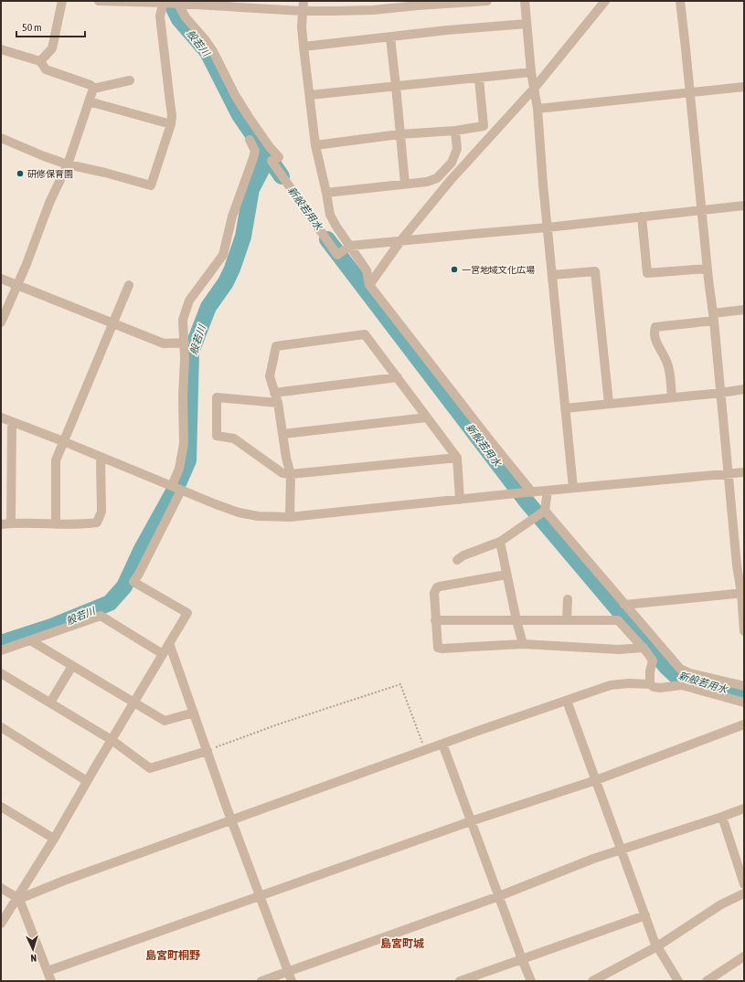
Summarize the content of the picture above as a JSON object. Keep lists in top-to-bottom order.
{
  "districts": ["島宮町城", "島宮町桐野"],
  "water": ["般若川", "新般若用水"],
  "places": ["研修保育園", "一宮地域文化広場"],
  "scale_bar": "50 m",
  "north": "bottom"
}
